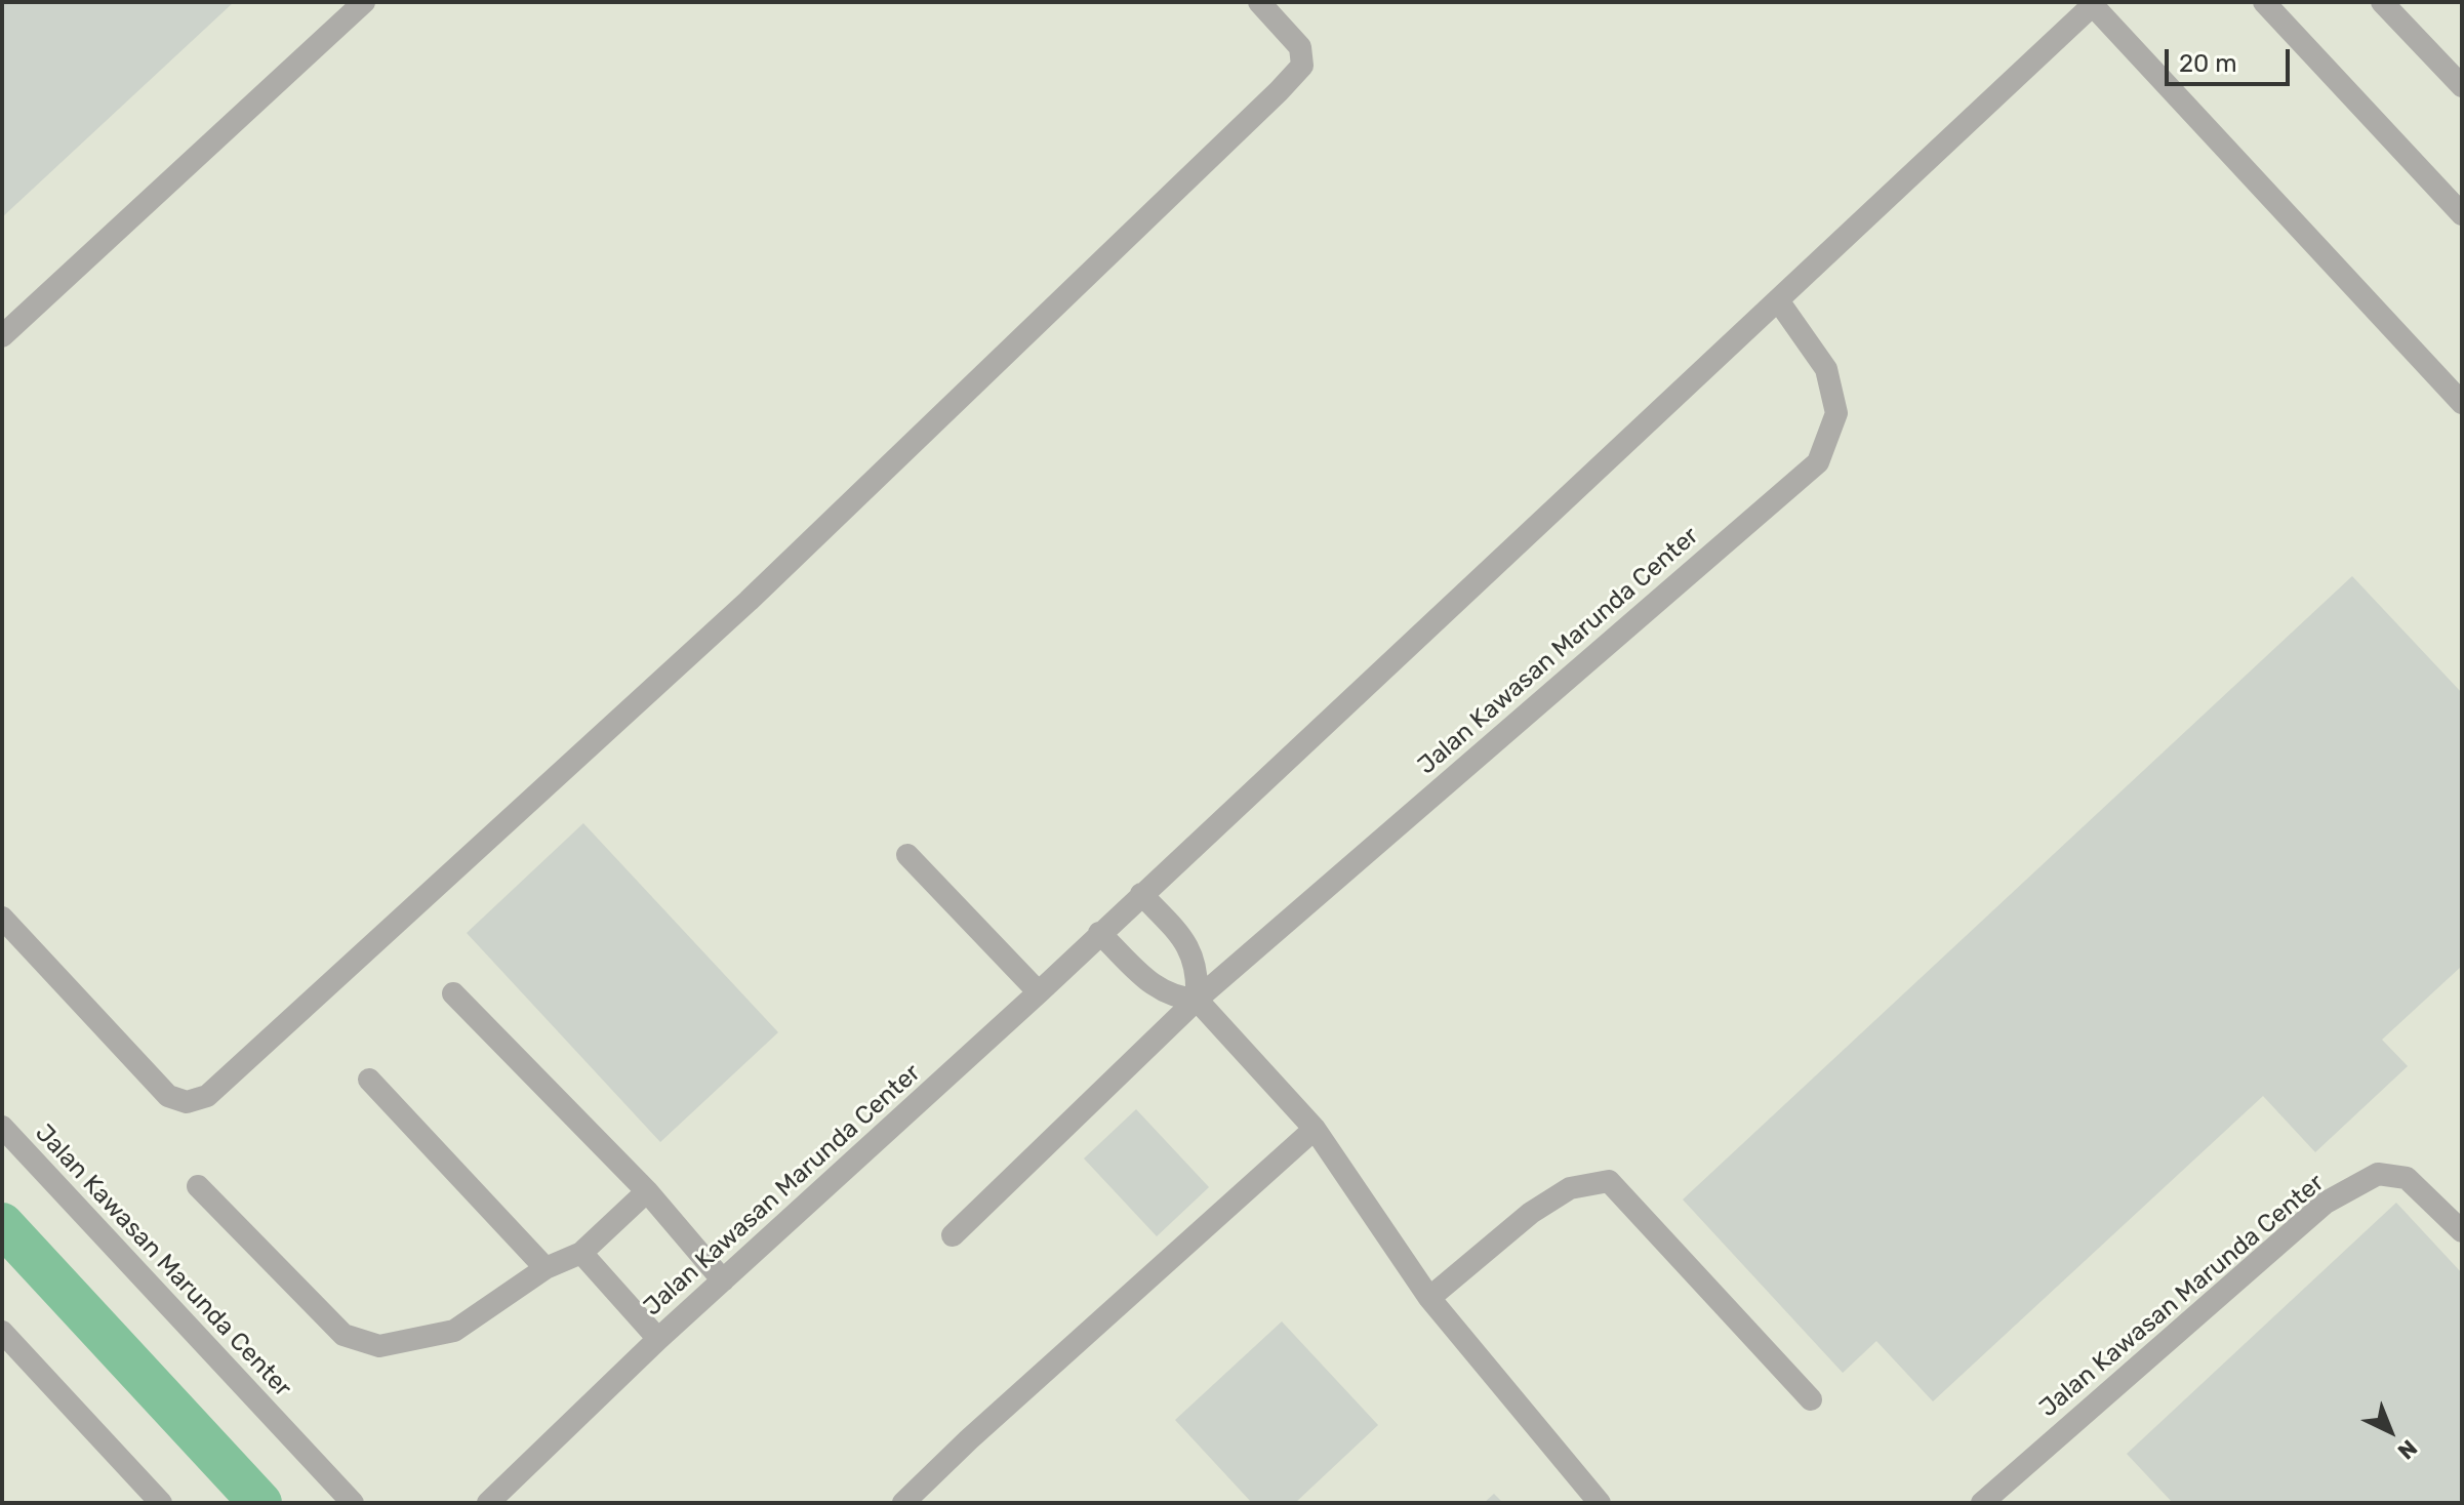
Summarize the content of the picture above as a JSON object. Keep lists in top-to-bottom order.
{
  "streets": {
    "lane": ["Jalan Kawasan Marunda Center"]
  },
  "scale_bar": "20 m",
  "north": "bottom right"
}
